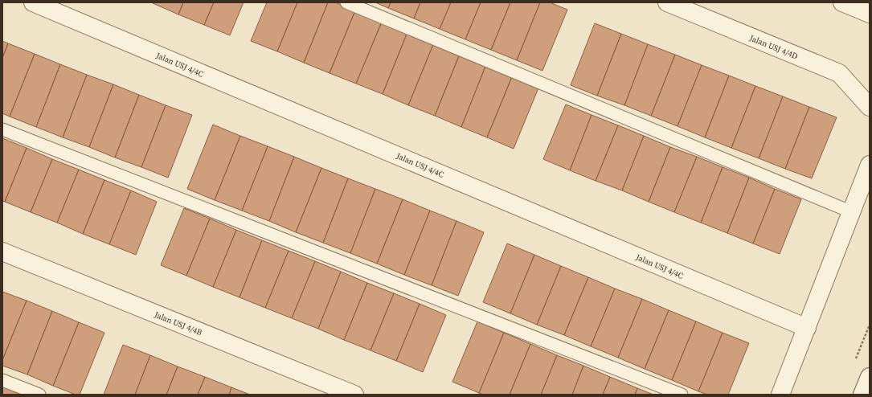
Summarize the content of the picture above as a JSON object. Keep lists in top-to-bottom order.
{
  "streets": {
    "street": ["Jalan USJ 4/4D", "Jalan USJ 4/4C", "Jalan USJ 4/4B"]
  }
}
